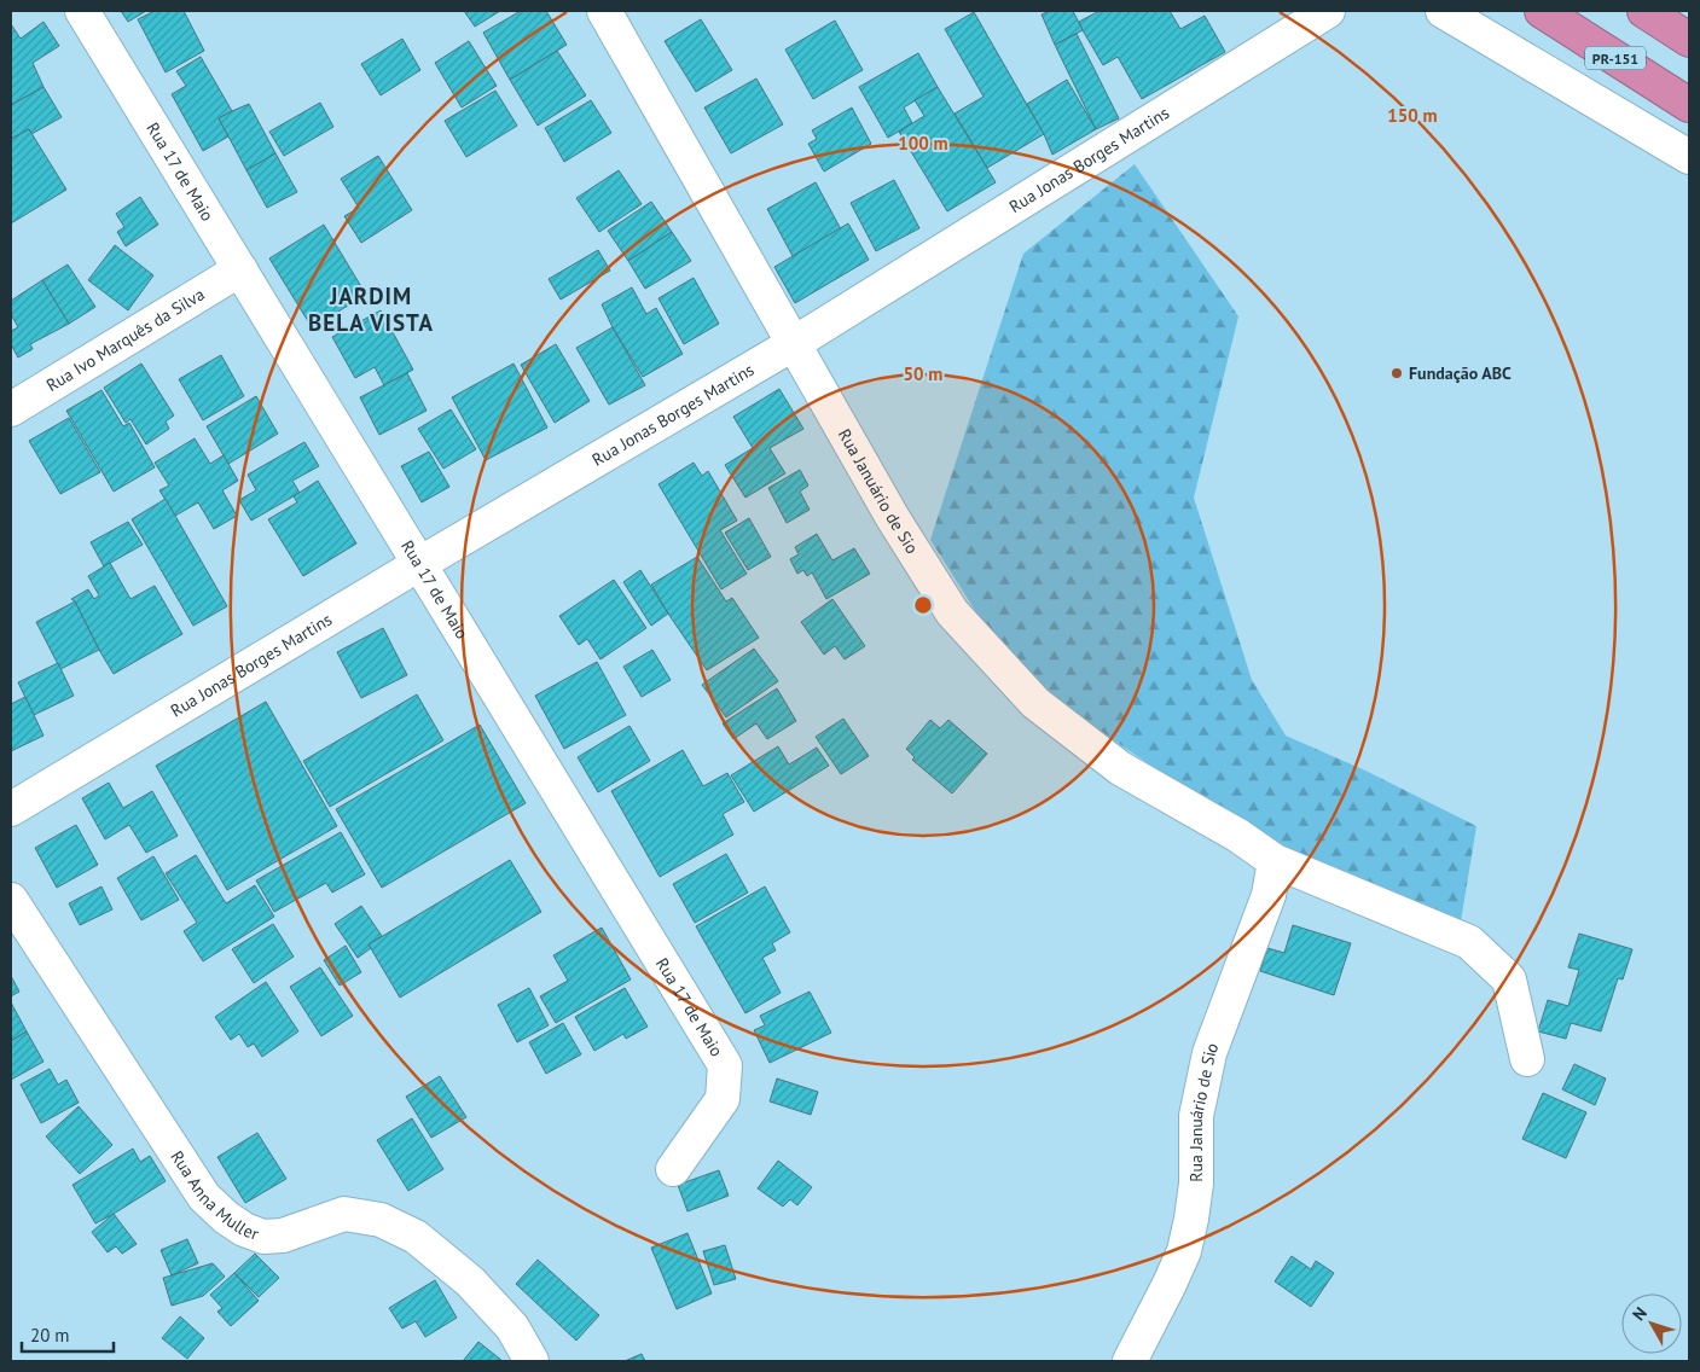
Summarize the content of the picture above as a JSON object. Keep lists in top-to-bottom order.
{
  "streets": {
    "highway": ["PR-151"],
    "street": [
      "Rua Jonas Borges Martins",
      "Rua 17 de Maio",
      "Rua Ivo Marquês da Silva",
      "Rua Januário de Sio",
      "Rua Anna Muller"
    ]
  },
  "crossings": [
    ["Rua Jonas Borges Martins", "Rua 17 de Maio"],
    ["Rua Jonas Borges Martins", "Rua Januário de Sio"],
    ["Rua 17 de Maio", "Rua Ivo Marquês da Silva"]
  ],
  "districts": ["JARDIM BELA VISTA"],
  "places": ["Fundação ABC"],
  "scale_bar": "20 m",
  "north": "top left",
  "rings": ["150 m", "100 m", "50 m"]
}
